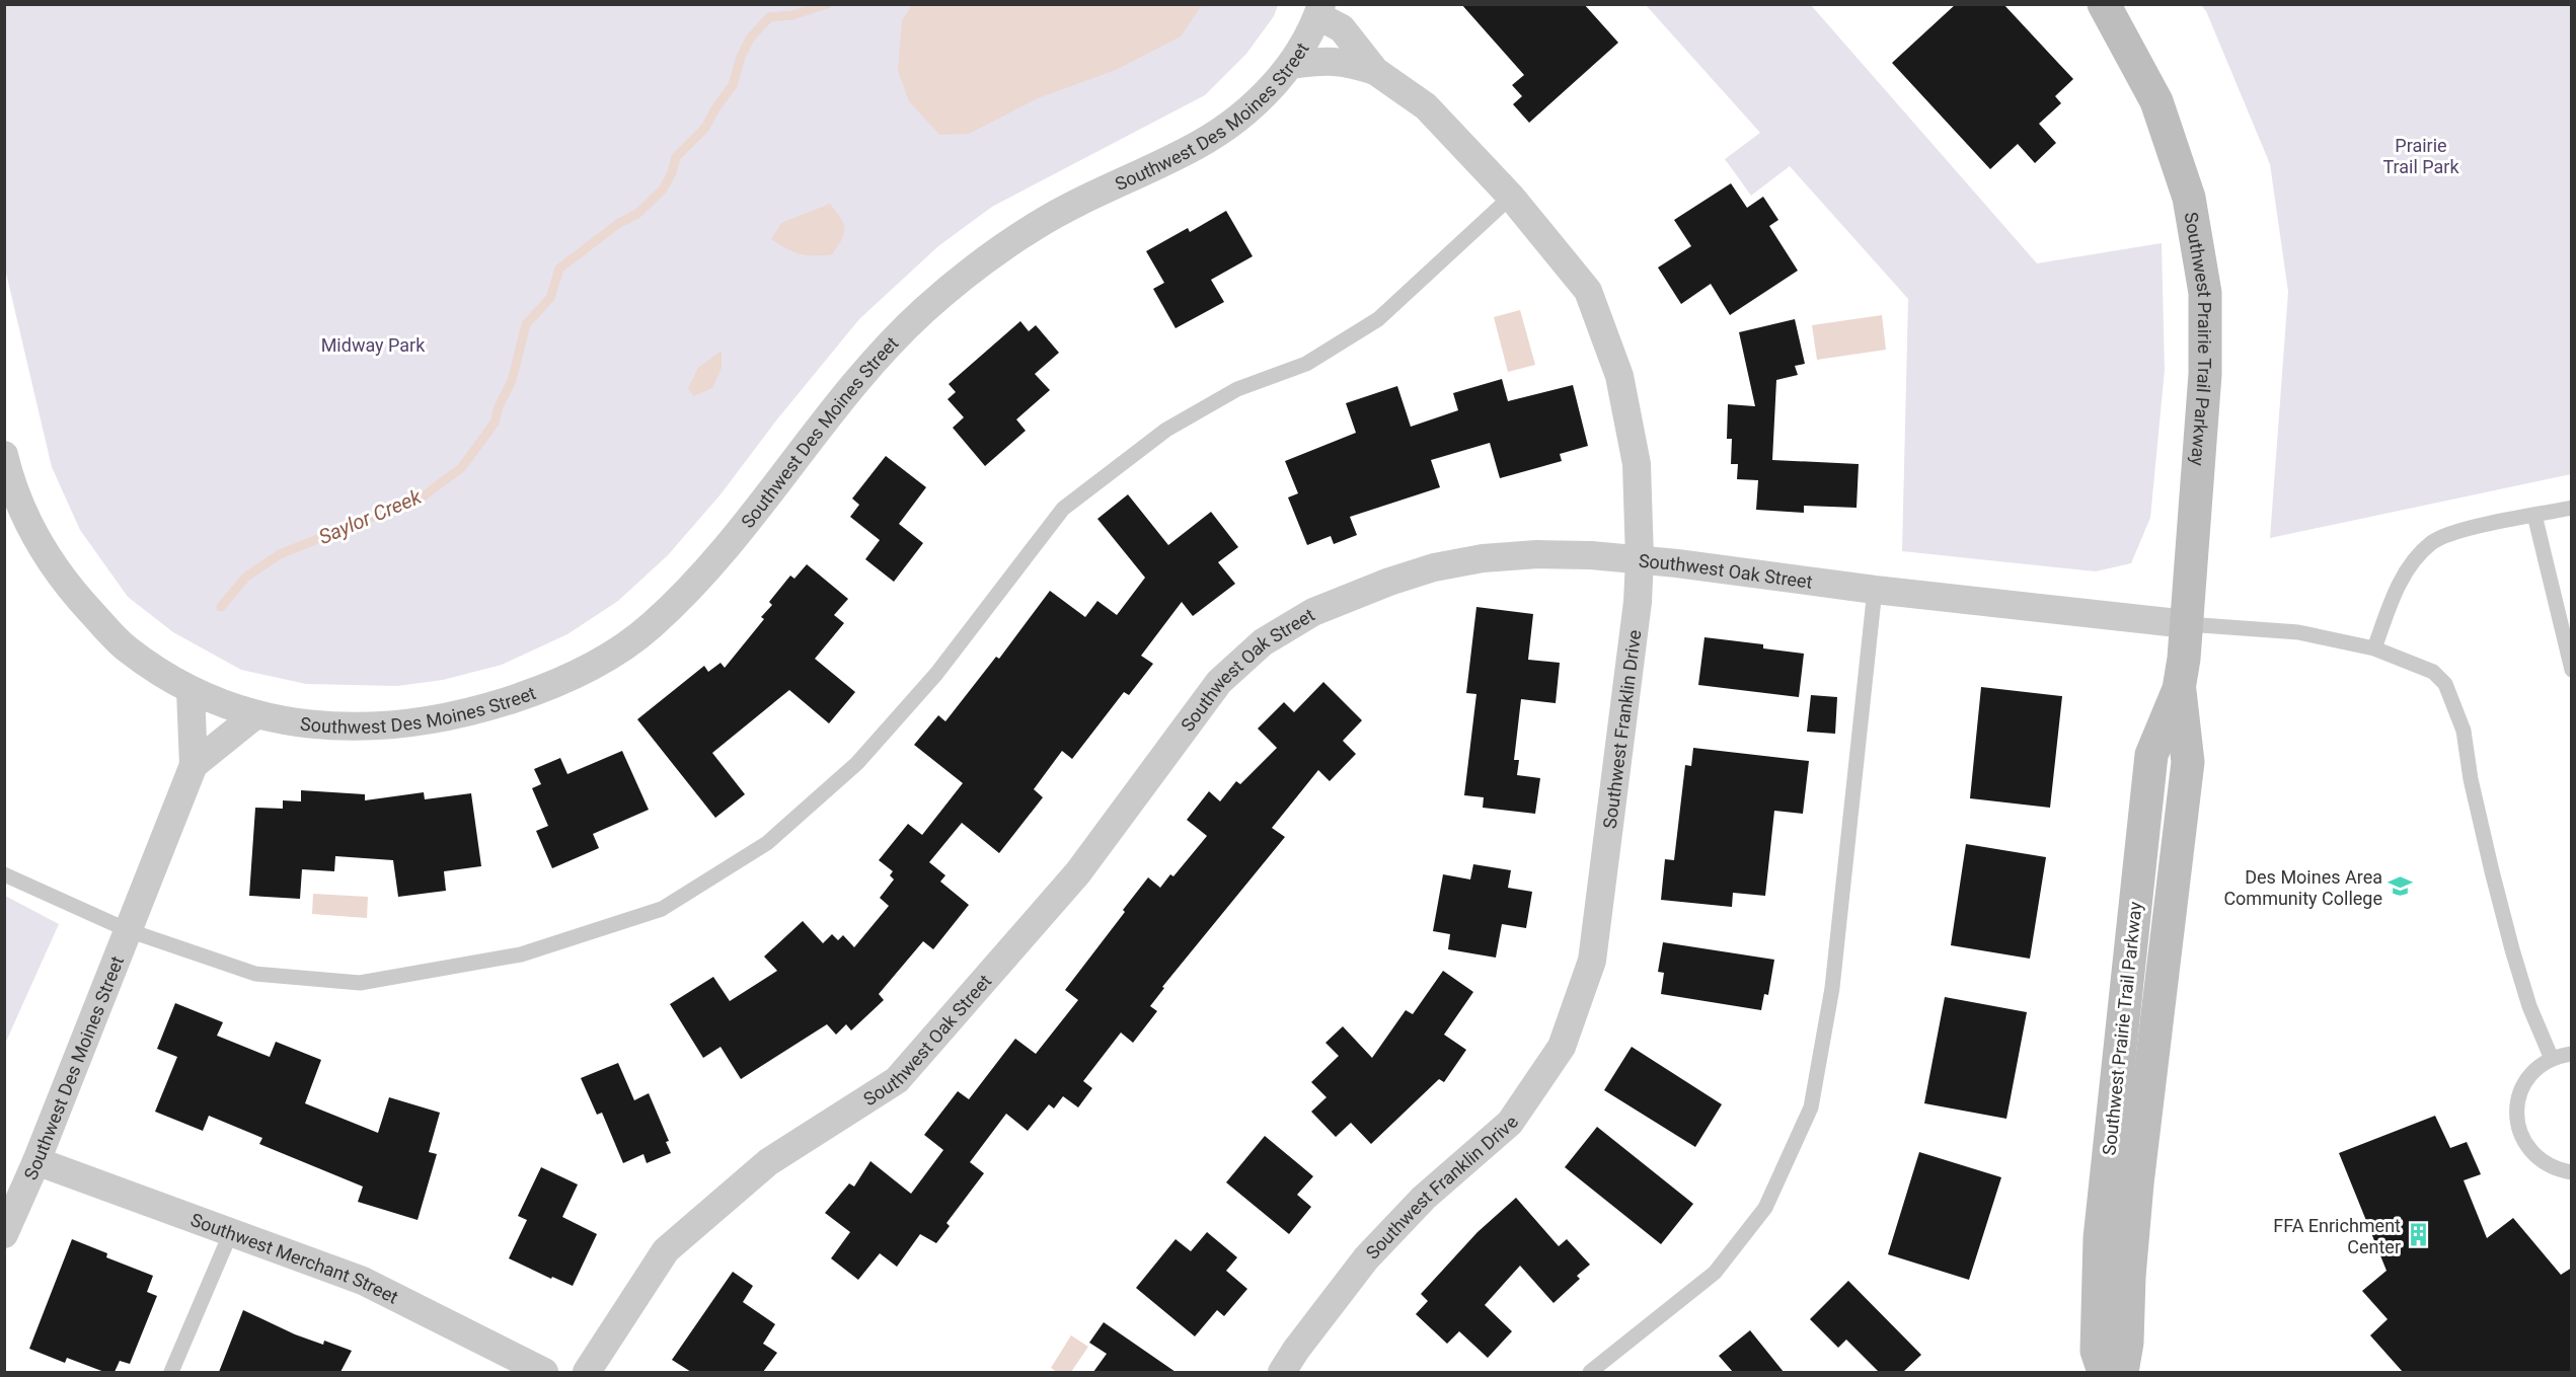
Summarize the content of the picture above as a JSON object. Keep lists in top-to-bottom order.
{
  "streets": {
    "street": [
      "Southwest Des Moines Street",
      "Southwest Prairie Trail Parkway",
      "Southwest Oak Street",
      "Southwest Franklin Drive",
      "Southwest Merchant Street"
    ]
  },
  "crossings": [
    ["Southwest Des Moines Street", "Southwest Franklin Drive"],
    ["Southwest Des Moines Street", "Southwest Merchant Street"],
    ["Southwest Prairie Trail Parkway", "Southwest Oak Street"],
    ["Southwest Oak Street", "Southwest Franklin Drive"]
  ],
  "water": ["Saylor Creek"],
  "parks": ["Prairie Trail Park", "Midway Park"],
  "places": {
    "school or university": ["Des Moines Area Community College"],
    "building": ["FFA Enrichment Center"]
  }
}
